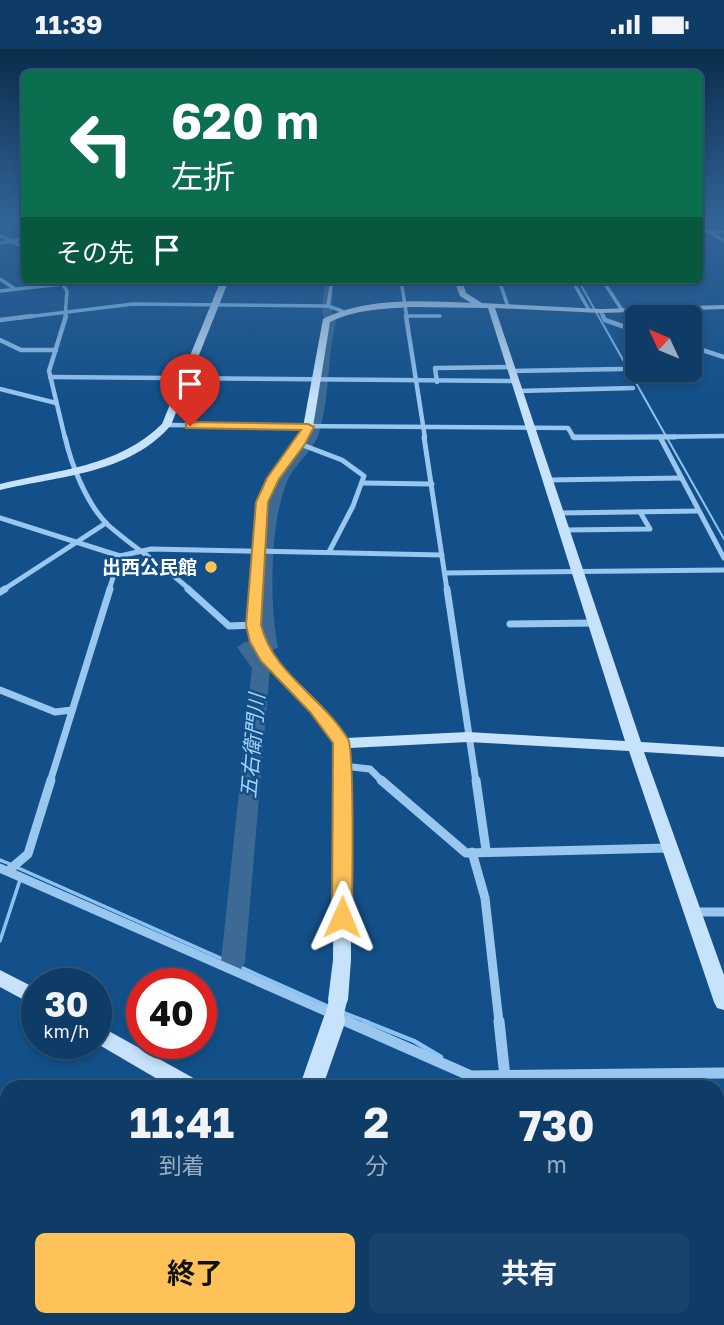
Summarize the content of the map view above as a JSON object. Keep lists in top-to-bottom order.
{
  "water": ["五右衛門川"],
  "places": ["出西公民館"],
  "north": "top left",
  "page": {
    "status": "11:39",
    "turn": ["620 m", "左折"],
    "then": "その先",
    "speed": "30 km/h",
    "limit": "40",
    "eta": [
      "11:41",
      "到着",
      "2",
      "分",
      "730",
      "m"
    ],
    "buttons": ["終了", "共有"]
  }
}
